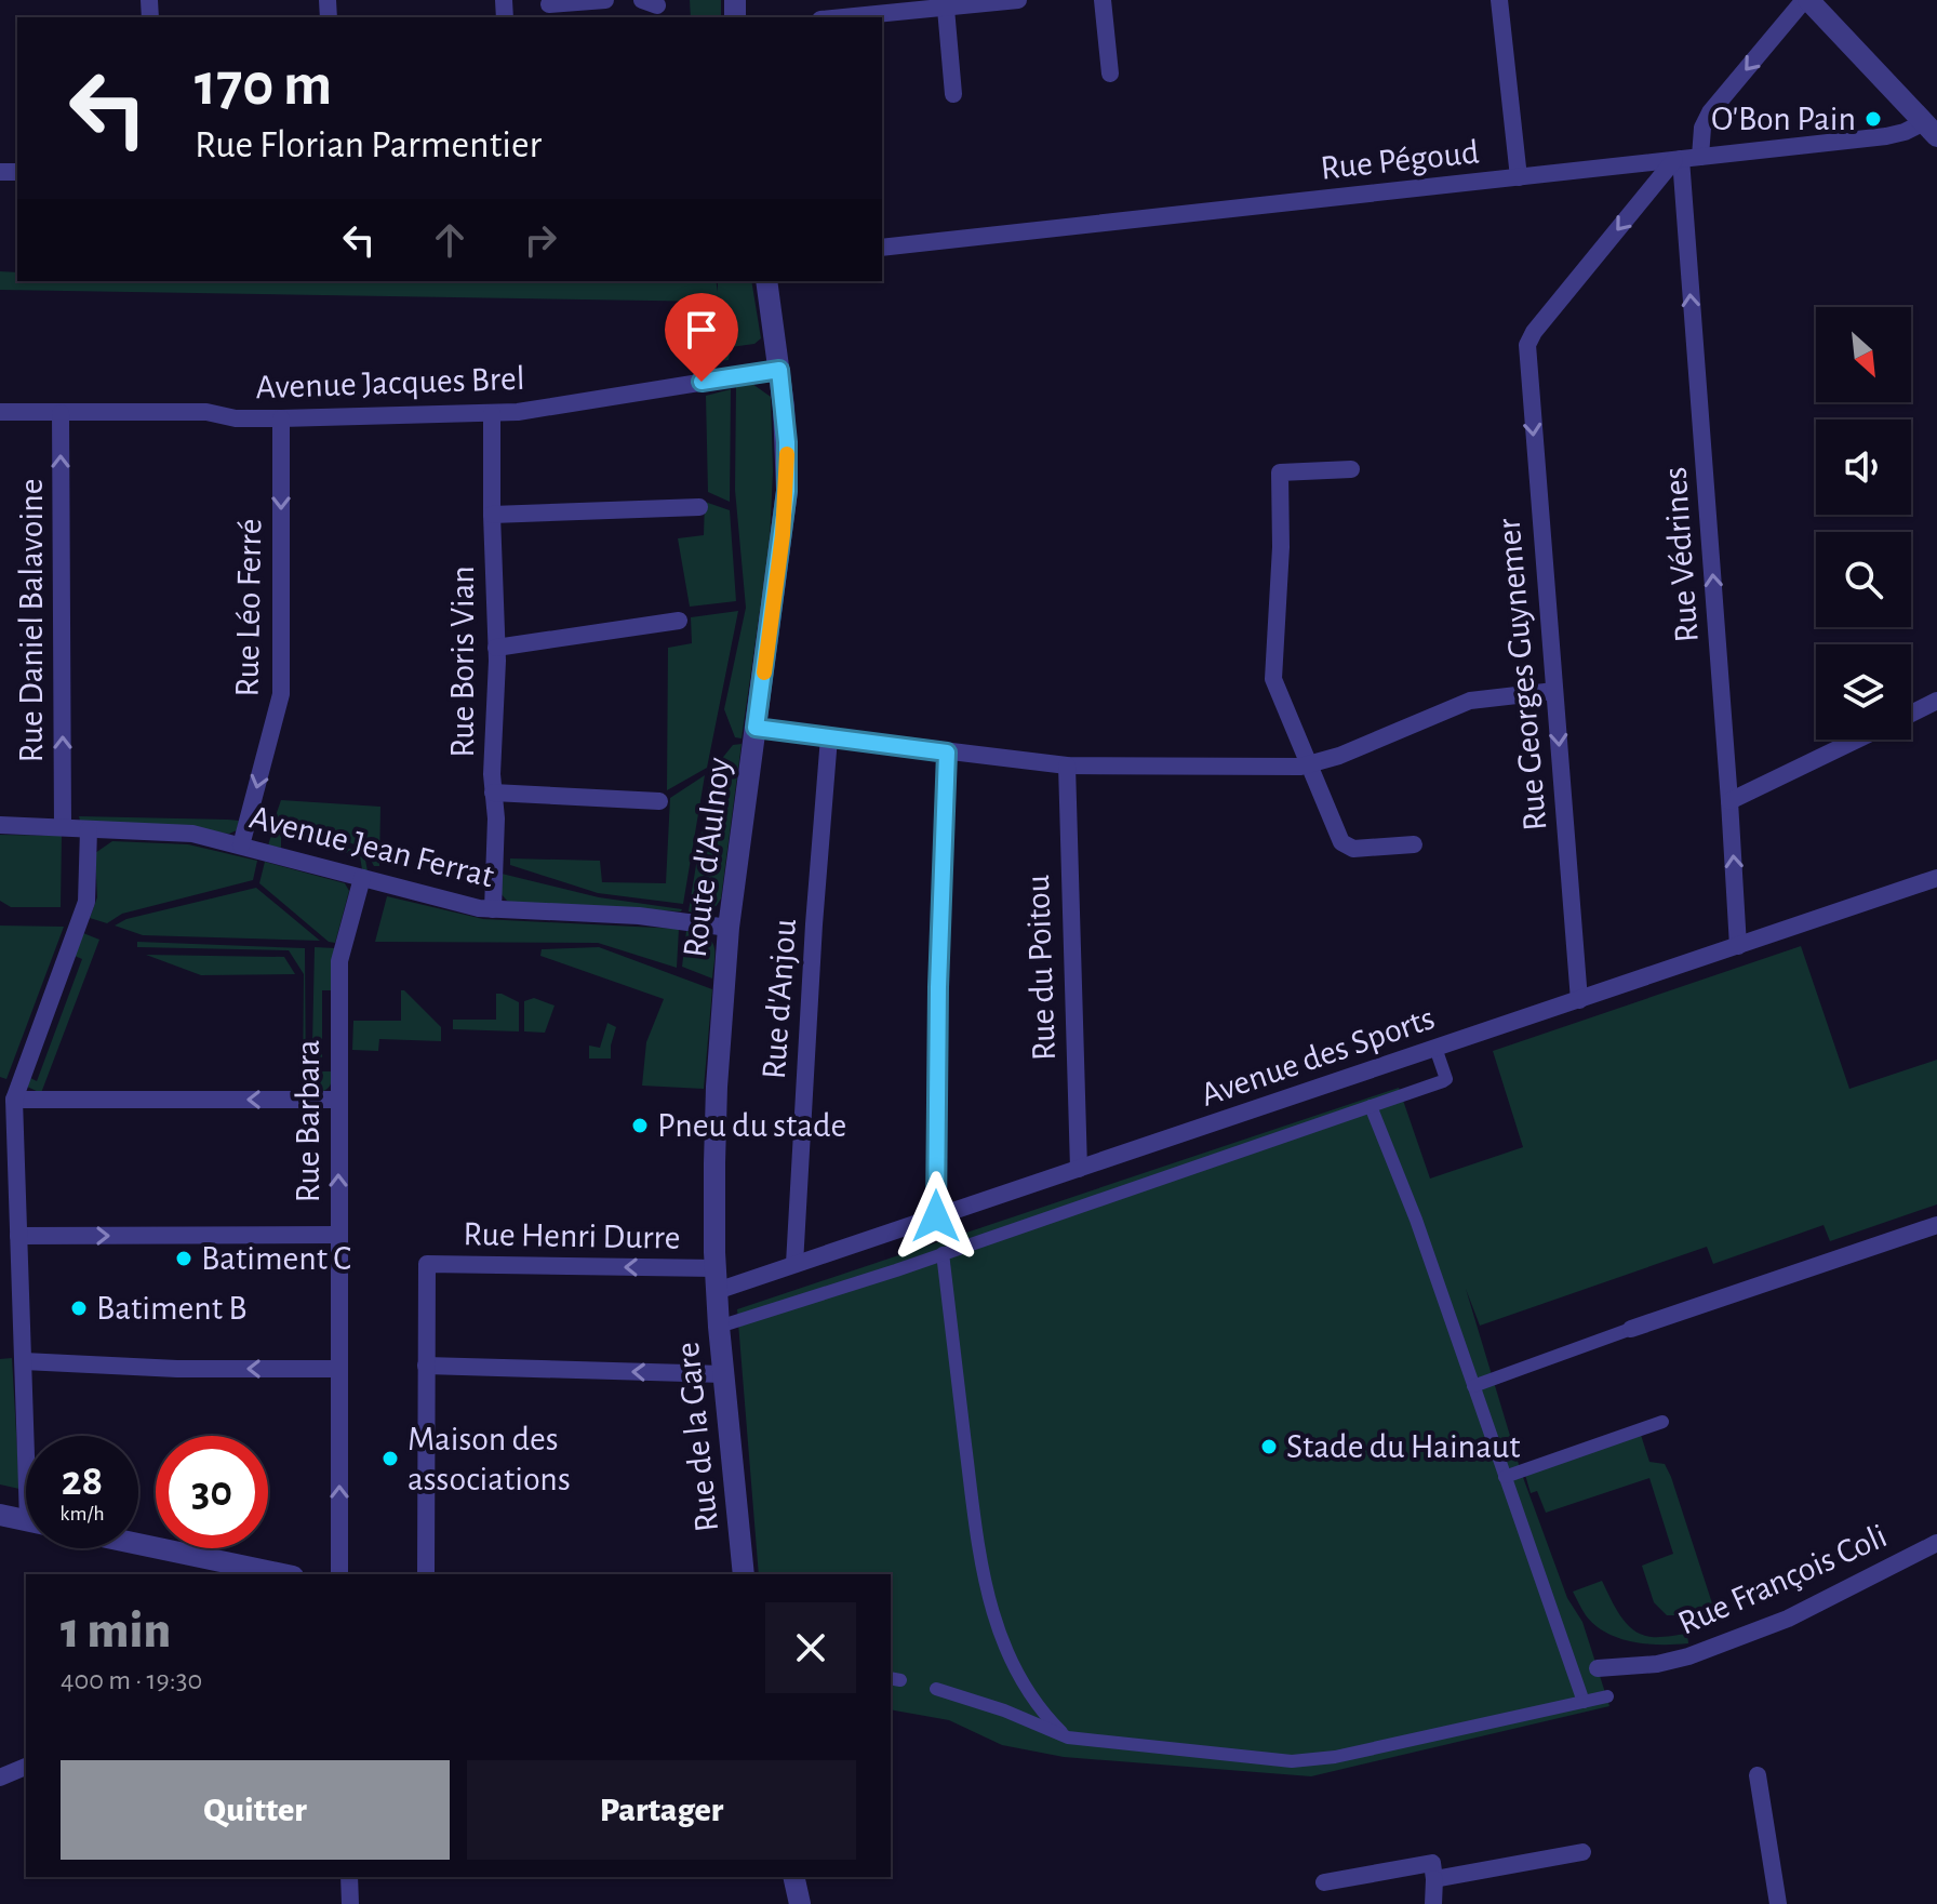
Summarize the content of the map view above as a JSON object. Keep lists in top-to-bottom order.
{
  "streets": {
    "street": [
      "Rue Pégoud",
      "Avenue Jacques Brel",
      "Rue Védrines",
      "Rue Léo Ferré",
      "Rue Daniel Balavoine",
      "Rue Boris Vian",
      "Rue Georges Guynemer",
      "Avenue Jean Ferrat",
      "Route d'Aulnoy",
      "Rue du Poitou",
      "Rue d'Anjou",
      "Avenue des Sports",
      "Rue Barbara",
      "Rue Henri Durre",
      "Rue de la Gare",
      "Rue François Coli"
    ]
  },
  "crossings": [
    ["Rue Pégoud", "Rue Védrines"],
    ["Rue Pégoud", "Rue Georges Guynemer"],
    ["Avenue Jacques Brel", "Rue Léo Ferré"],
    ["Avenue Jacques Brel", "Rue Daniel Balavoine"],
    ["Avenue Jacques Brel", "Rue Boris Vian"],
    ["Avenue Jacques Brel", "Route d'Aulnoy"],
    ["Rue Védrines", "Rue Georges Guynemer"],
    ["Rue Védrines", "Avenue des Sports"],
    ["Rue Léo Ferré", "Avenue Jean Ferrat"],
    ["Rue Daniel Balavoine", "Avenue Jean Ferrat"],
    ["Rue Boris Vian", "Avenue Jean Ferrat"],
    ["Rue Georges Guynemer", "Avenue des Sports"],
    ["Avenue Jean Ferrat", "Route d'Aulnoy"],
    ["Avenue Jean Ferrat", "Rue Barbara"],
    ["Route d'Aulnoy", "Avenue des Sports"],
    ["Route d'Aulnoy", "Rue Henri Durre"],
    ["Route d'Aulnoy", "Rue de la Gare"],
    ["Rue du Poitou", "Avenue des Sports"],
    ["Rue d'Anjou", "Avenue des Sports"],
    ["Avenue des Sports", "Rue de la Gare"]
  ],
  "one_way": [
    "Rue Védrines",
    "Rue Léo Ferré",
    "Rue Daniel Balavoine",
    "Rue Georges Guynemer"
  ],
  "places": [
    "O'Bon Pain",
    "Pneu du stade",
    "Batiment C",
    "Batiment B",
    "Stade du Hainaut",
    "Maison des associations"
  ],
  "north": "bottom right",
  "page": {
    "turn": ["170 m", "Rue Florian Parmentier"],
    "speed": "28 km/h",
    "limit": "30",
    "heading": ["1 min", "400 m · 19:30"],
    "buttons": ["Quitter", "Partager"]
  }
}
